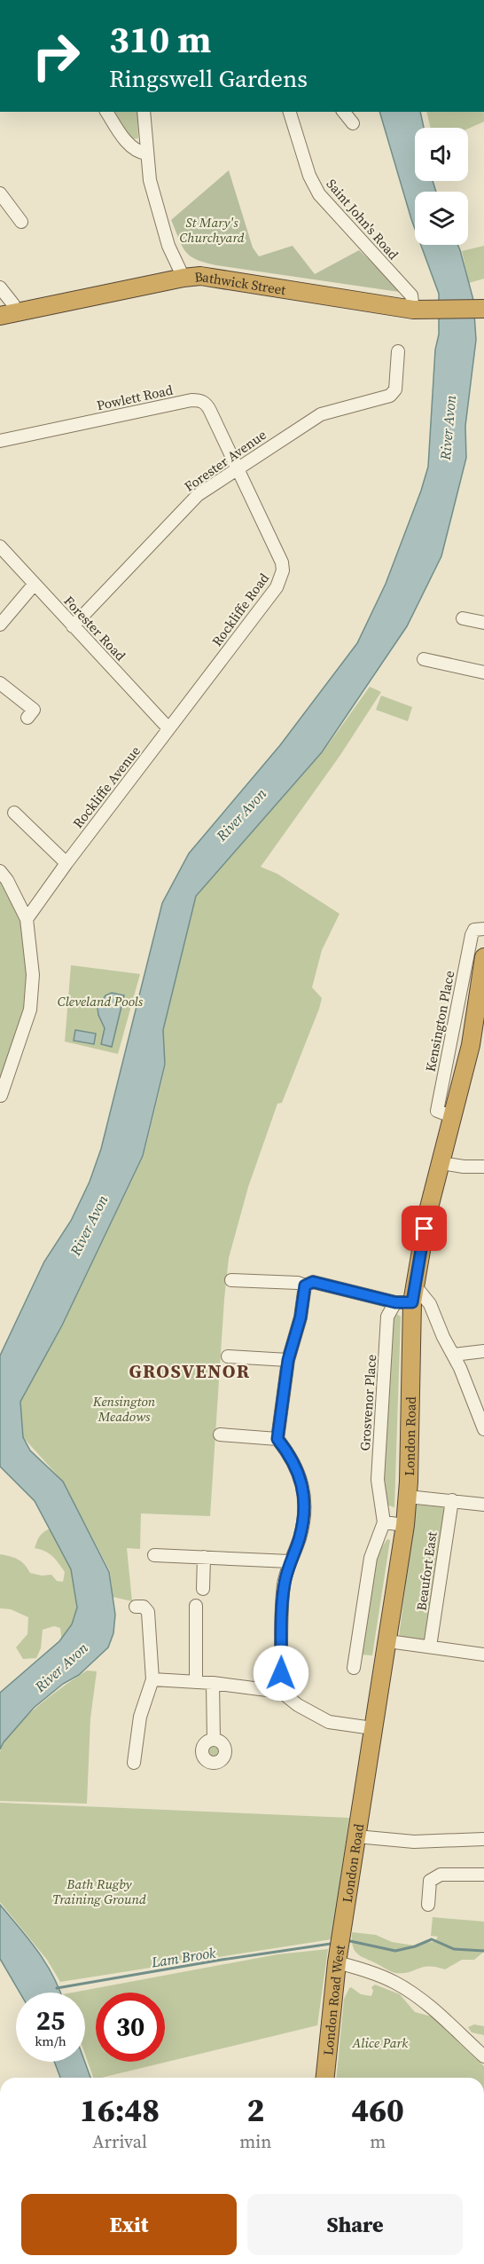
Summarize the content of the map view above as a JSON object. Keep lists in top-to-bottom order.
{
  "streets": {
    "highway": ["Bathwick Street", "London Road", "London Road West"],
    "street": [
      "Saint John's Road",
      "Powlett Road",
      "Forester Avenue",
      "Rockliffe Road",
      "Forester Road",
      "Rockliffe Avenue",
      "Kensington Place",
      "Grosvenor Place",
      "Beaufort East"
    ]
  },
  "crossings": [
    ["Saint John's Road", "Bathwick Street"],
    ["Powlett Road", "Forester Avenue"],
    ["Powlett Road", "Rockliffe Road"],
    ["Forester Avenue", "Rockliffe Road"],
    ["Forester Avenue", "Forester Road"],
    ["Rockliffe Road", "Forester Road"],
    ["Rockliffe Road", "Rockliffe Avenue"],
    ["Forester Road", "Rockliffe Avenue"],
    ["Kensington Place", "London Road"],
    ["Grosvenor Place", "London Road"],
    ["London Road", "London Road West"]
  ],
  "districts": ["GROSVENOR"],
  "water": ["River Avon", "Lam Brook"],
  "parks": [
    "St Mary's Churchyard",
    "Cleveland Pools",
    "Kensington Meadows",
    "Bath Rugby Training Ground",
    "Alice Park"
  ],
  "page": {
    "turn": ["310 m", "Ringswell Gardens"],
    "speed": "25 km/h",
    "limit": "30",
    "eta": [
      "16:48",
      "Arrival",
      "2",
      "min",
      "460",
      "m"
    ],
    "buttons": ["Exit", "Share"]
  }
}
